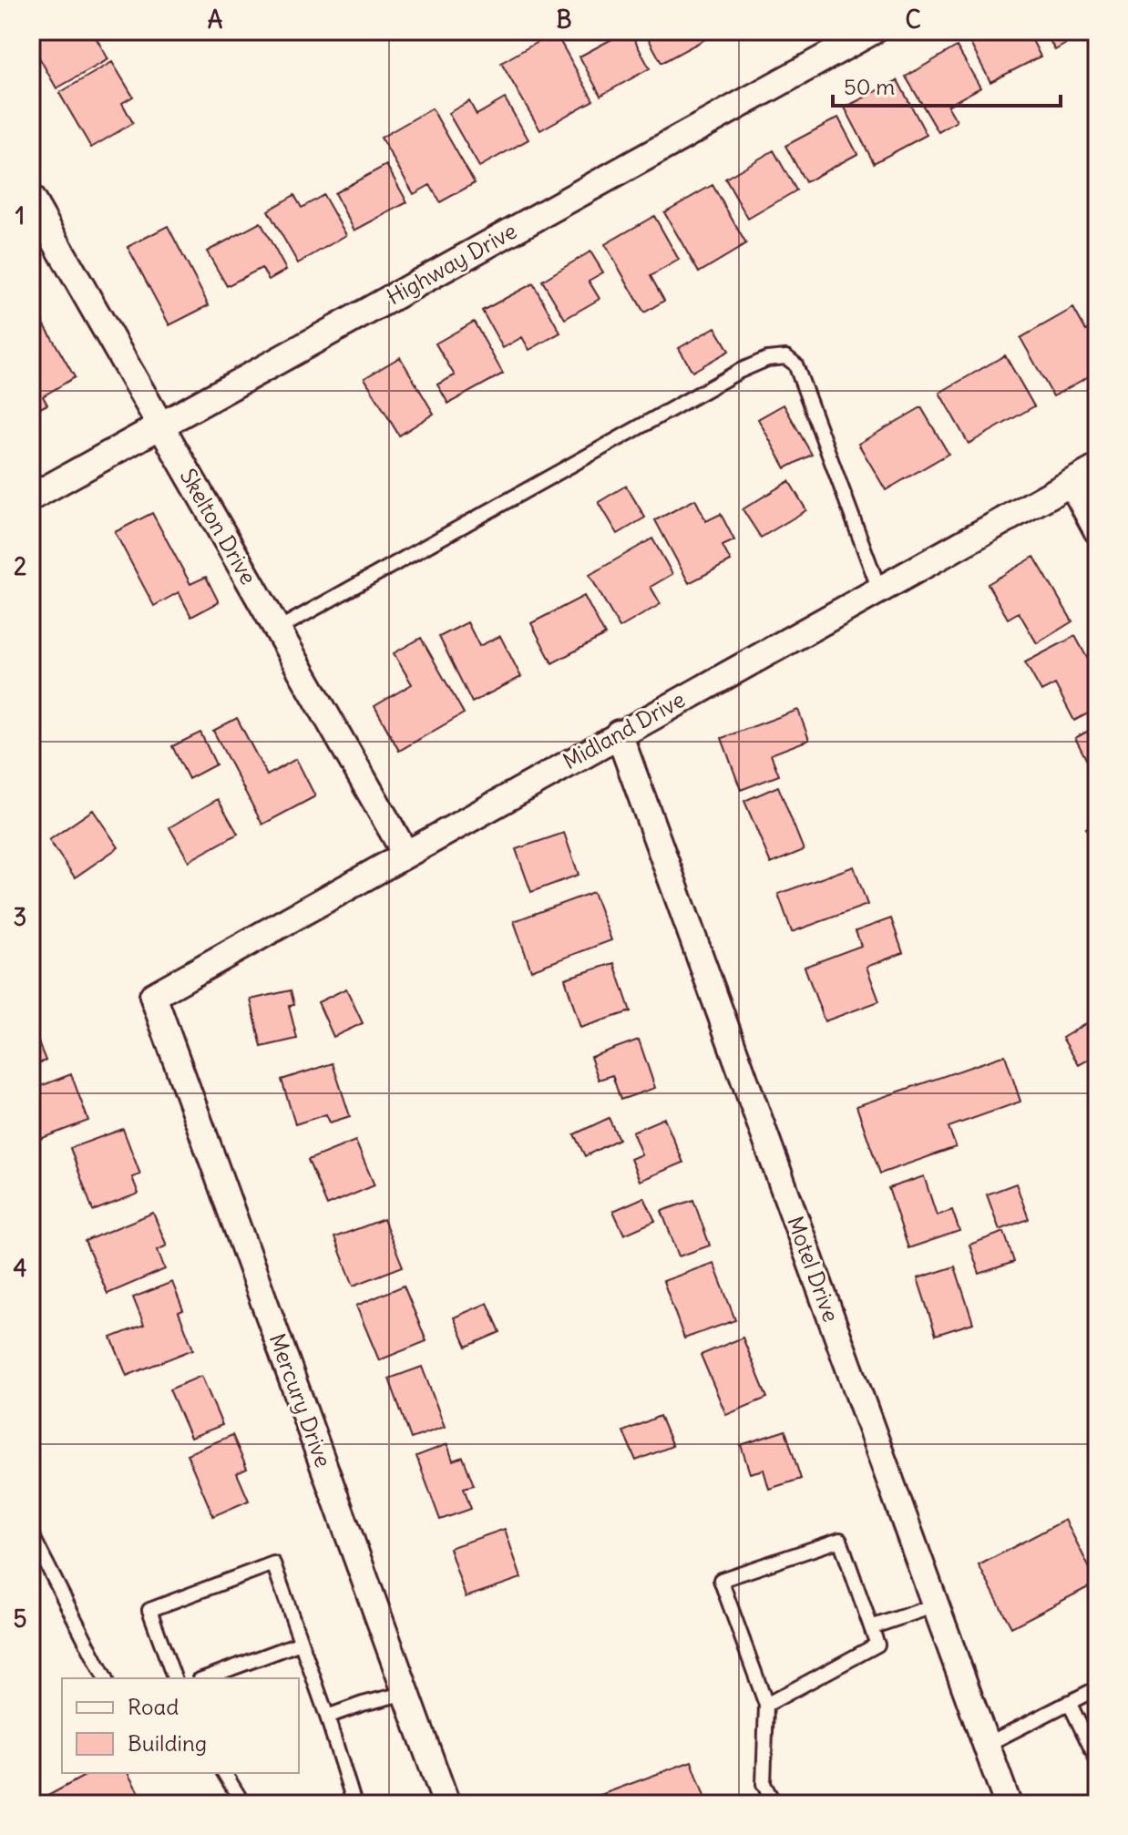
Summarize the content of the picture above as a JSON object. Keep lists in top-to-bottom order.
{
  "streets": {
    "street": [
      "Highway Drive",
      "Skelton Drive",
      "Midland Drive",
      "Motel Drive",
      "Mercury Drive"
    ]
  },
  "crossings": [
    ["Highway Drive", "Skelton Drive"],
    ["Skelton Drive", "Midland Drive"],
    ["Midland Drive", "Motel Drive"],
    ["Midland Drive", "Mercury Drive"]
  ],
  "legend": ["Road", "Building"],
  "scale_bar": "50 m",
  "grid": {
    "columns": ["A", "B", "C"],
    "rows": [
      "1",
      "2",
      "3",
      "4",
      "5"
    ]
  }
}
